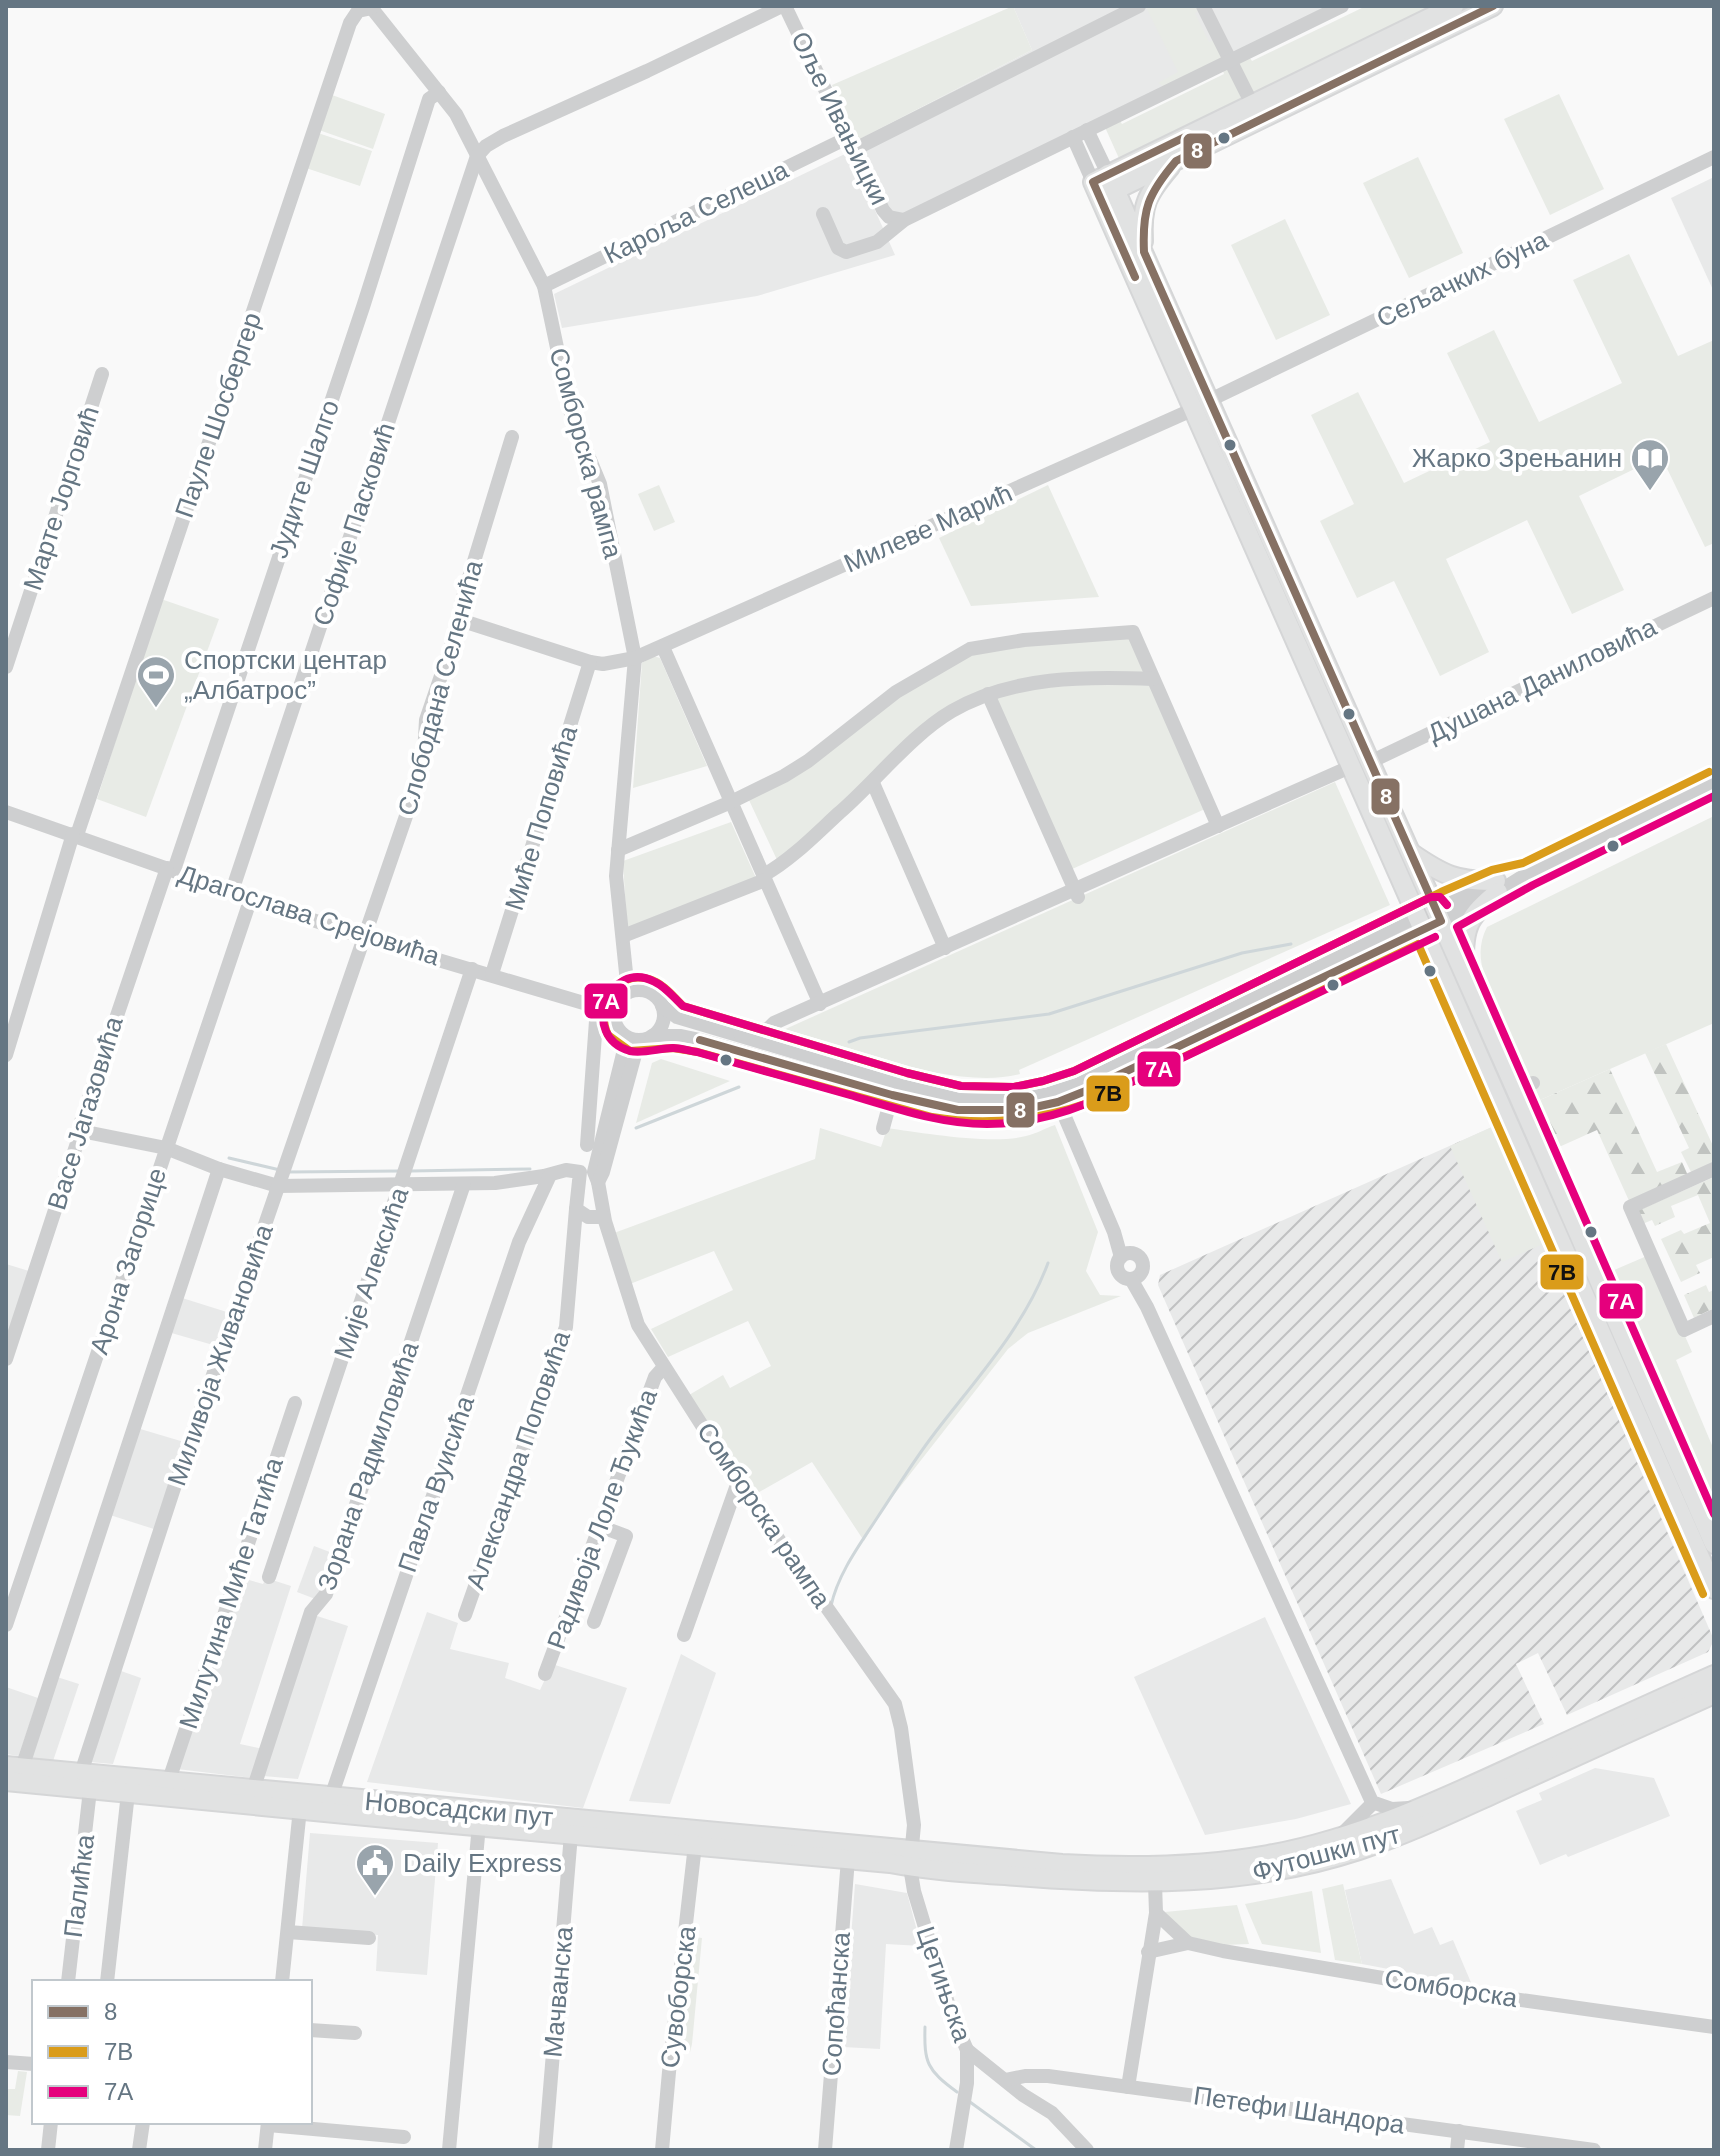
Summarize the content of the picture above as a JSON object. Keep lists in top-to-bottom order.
{
  "streets": {
    "main road": ["Новосадски пут", "Футошки пут"],
    "street": [
      "Оље Ивањицки",
      "Кароља Селеша",
      "Сељачких буна",
      "Пауле Шосбергер",
      "Сомборска рампа",
      "Јудите Шалго",
      "Марте Јорговић",
      "Софије Пасковић",
      "Милеве Марић",
      "Душана Даниловића",
      "Слободана Селенића",
      "Миће Поповића",
      "Драгослава Срејовића",
      "Васе Јагазовића",
      "Арона Загорице",
      "Мије Алексића",
      "Миливоја Живановића",
      "Александра Поповића",
      "Зорана Радмиловића",
      "Павла Вуисића",
      "Радивоја Лоле Ђукића",
      "Милутина Миће Татића",
      "Палићка",
      "Цетињска",
      "Сомборска",
      "Мачванска",
      "Сувоборска",
      "Сопоћанска",
      "Петефи Шандора"
    ]
  },
  "crossings": [
    ["Оље Ивањицки", "Кароља Селеша"],
    ["Кароља Селеша", "Сомборска рампа"],
    ["Сељачких буна", "Милеве Марић"],
    ["Пауле Шосбергер", "Сомборска рампа"],
    ["Пауле Шосбергер", "Драгослава Срејовића"],
    ["Сомборска рампа", "Јудите Шалго"],
    ["Сомборска рампа", "Софије Пасковић"],
    ["Сомборска рампа", "Милеве Марић"],
    ["Сомборска рампа", "Драгослава Срејовића"],
    ["Сомборска рампа", "Радивоја Лоле Ђукића"],
    ["Сомборска рампа", "Новосадски пут"],
    ["Сомборска рампа", "Футошки пут"],
    ["Сомборска рампа", "Цетињска"],
    ["Јудите Шалго", "Драгослава Срејовића"],
    ["Јудите Шалго", "Васе Јагазовића"],
    ["Софије Пасковић", "Драгослава Срејовића"],
    ["Милеве Марић", "Слободана Селенића"],
    ["Милеве Марић", "Миће Поповића"],
    ["Слободана Селенића", "Драгослава Срејовића"],
    ["Слободана Селенића", "Миливоја Живановића"],
    ["Миће Поповића", "Драгослава Срејовића"],
    ["Драгослава Срејовића", "Васе Јагазовића"],
    ["Драгослава Срејовића", "Арона Загорице"],
    ["Драгослава Срејовића", "Мије Алексића"],
    ["Драгослава Срејовића", "Миливоја Живановића"],
    ["Миливоја Живановића", "Новосадски пут"],
    ["Миливоја Живановића", "Палићка"],
    ["Александра Поповића", "Павла Вуисића"],
    ["Зорана Радмиловића", "Новосадски пут"],
    ["Павла Вуисића", "Новосадски пут"],
    ["Милутина Миће Татића", "Новосадски пут"],
    ["Новосадски пут", "Футошки пут"],
    ["Новосадски пут", "Палићка"],
    ["Новосадски пут", "Цетињска"],
    ["Новосадски пут", "Мачванска"],
    ["Новосадски пут", "Сувоборска"],
    ["Новосадски пут", "Сопоћанска"],
    ["Футошки пут", "Цетињска"]
  ],
  "places": {
    "library": ["Жарко Зрењанин"],
    "sports": ["Спортски центар „Албатрос”"],
    "public building": ["Daily Express"]
  },
  "lines": ["transit line 8", "transit line 7B", "transit line 7A"],
  "legend": ["8", "7B", "7A"]
}
